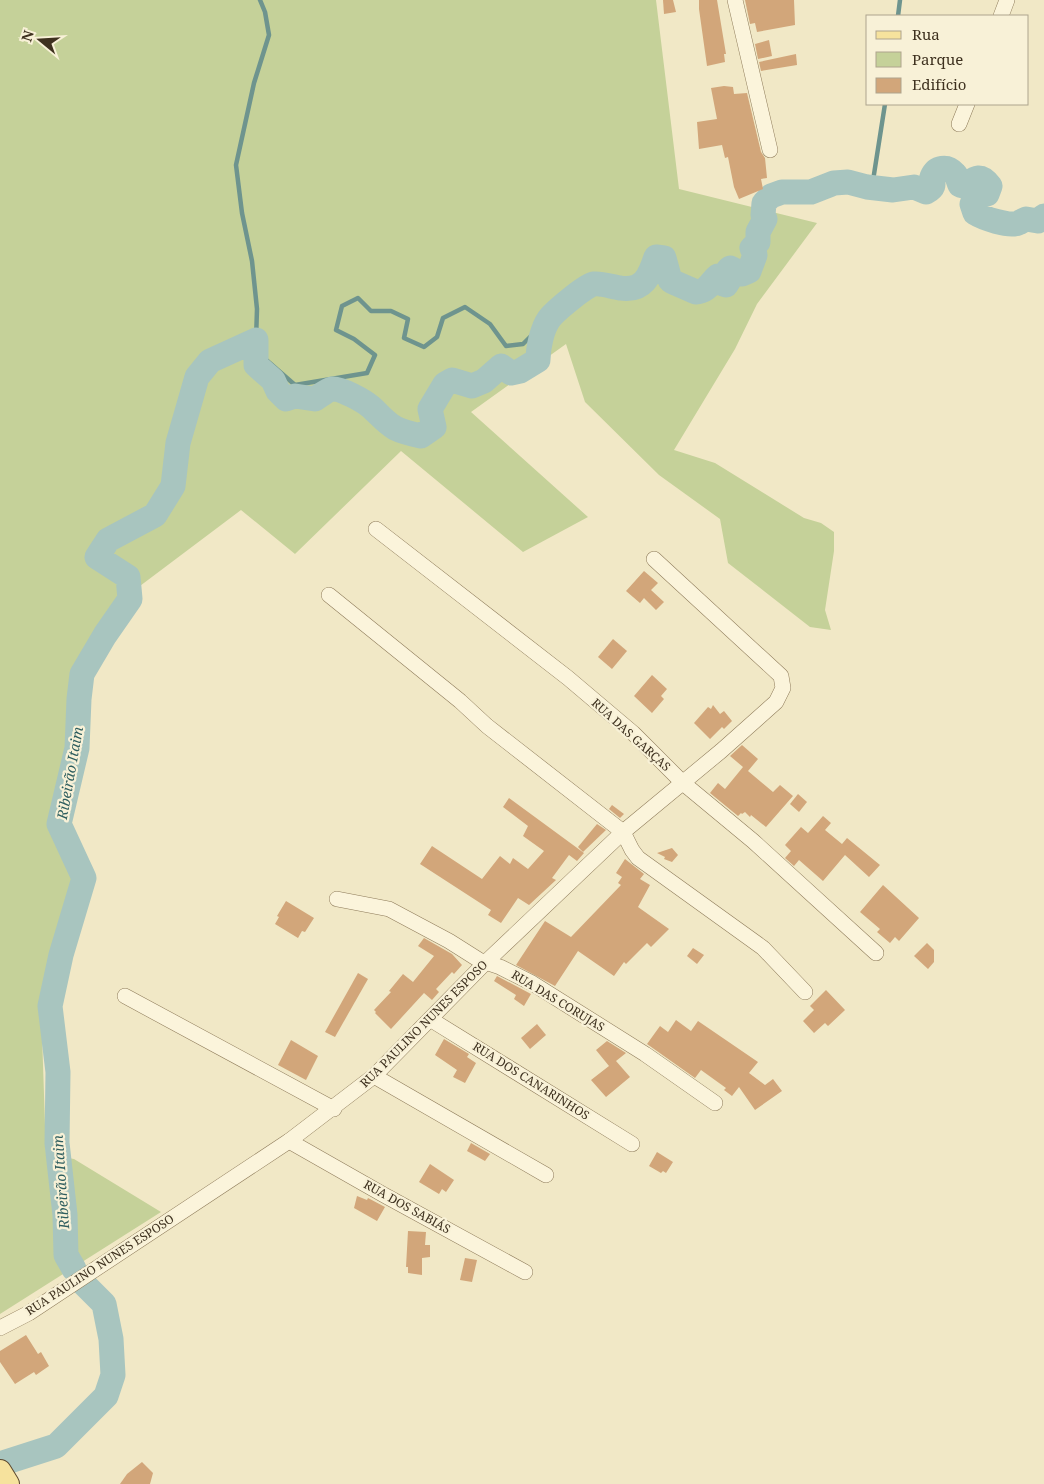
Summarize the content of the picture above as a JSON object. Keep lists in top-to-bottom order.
{
  "streets": {
    "street": [
      "RUA DAS GARÇAS",
      "RUA DAS CORUJAS",
      "RUA PAULINO NUNES ESPOSO",
      "RUA DOS CANARINHOS",
      "RUA DOS SABIÁS"
    ]
  },
  "crossings": [
    ["RUA DAS GARÇAS", "RUA PAULINO NUNES ESPOSO"],
    ["RUA DAS CORUJAS", "RUA PAULINO NUNES ESPOSO"],
    ["RUA PAULINO NUNES ESPOSO", "RUA DOS CANARINHOS"],
    ["RUA PAULINO NUNES ESPOSO", "RUA DOS SABIÁS"]
  ],
  "water": ["Ribeirão Itaim"],
  "legend": ["Rua", "Parque", "Edifício"],
  "north": "left"
}
